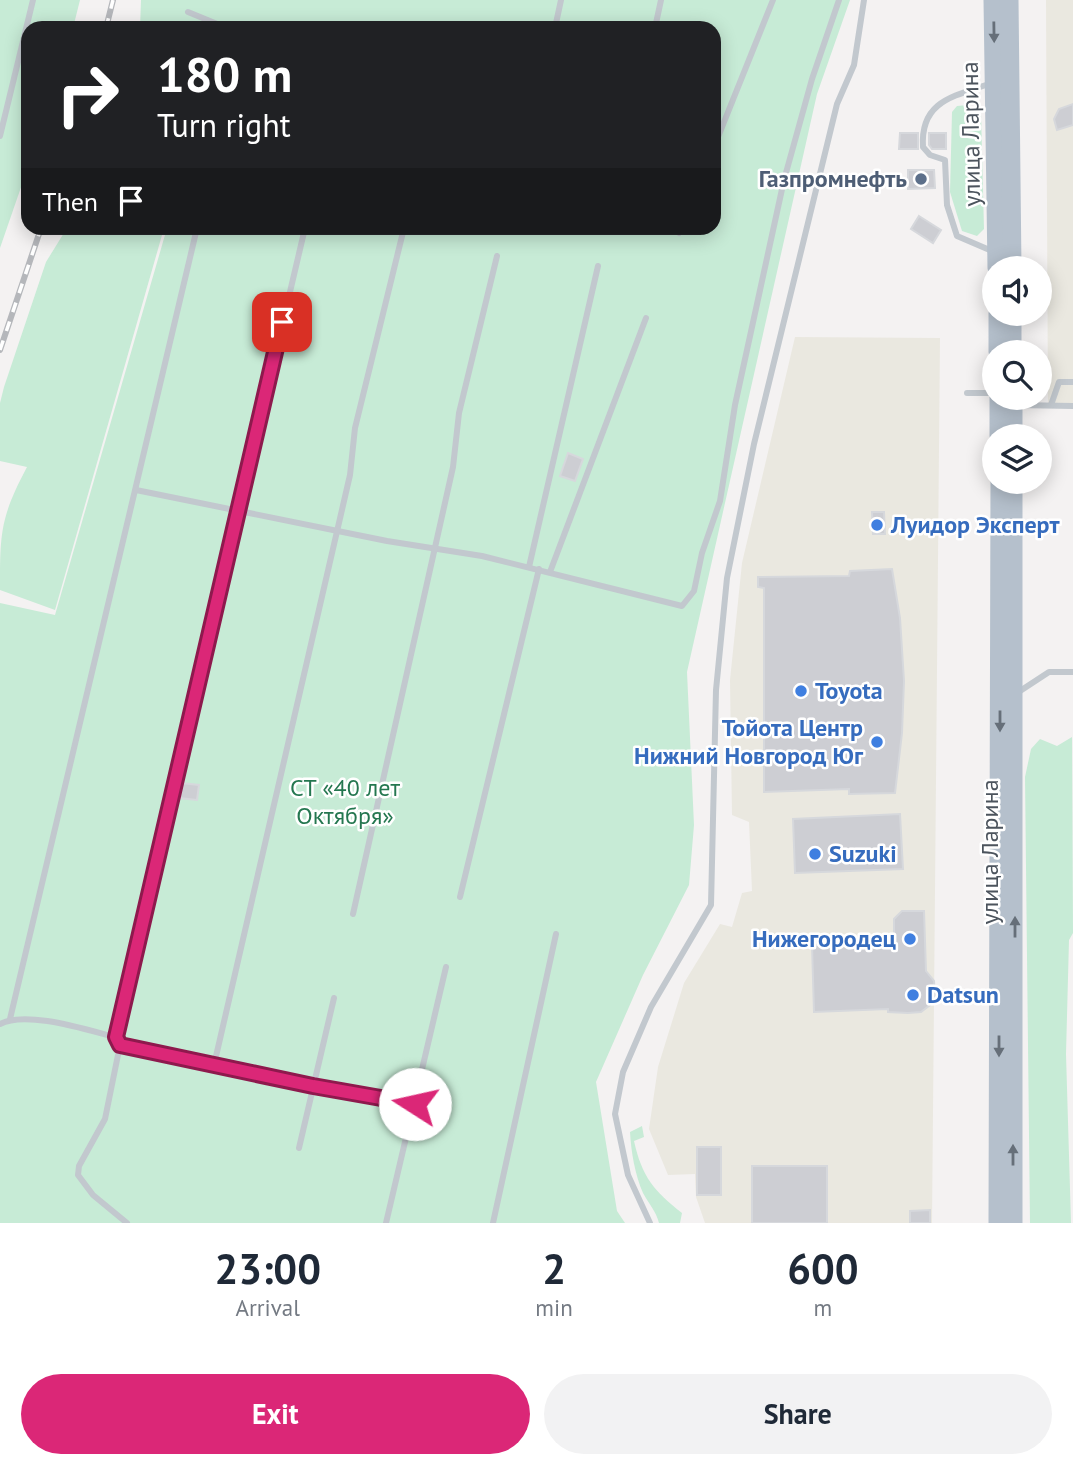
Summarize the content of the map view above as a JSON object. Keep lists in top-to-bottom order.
{
  "streets": {
    "main road": ["улица Ларина"]
  },
  "parks": ["СТ «40 лет Октября»"],
  "places": [
    "Газпромнефть",
    "Луидор Эксперт",
    "Toyota",
    "Тойота Центр Нижний Новгород Юг",
    "Suzuki",
    "Нижегородец",
    "Datsun"
  ],
  "page": {
    "turn": ["180 m", "Turn right"],
    "then": "Then",
    "eta": [
      "23:00",
      "Arrival",
      "2",
      "min",
      "600",
      "m"
    ],
    "buttons": ["Exit", "Share"]
  }
}
